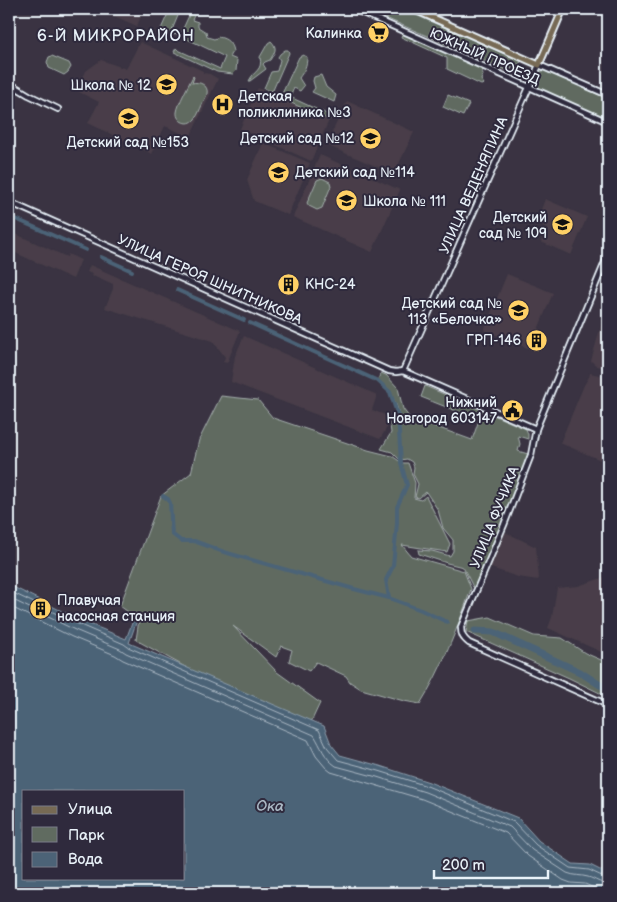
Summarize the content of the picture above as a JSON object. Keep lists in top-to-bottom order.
{
  "streets": {
    "main road": ["УЛИЦА ВЕДЕНЯПИНА"],
    "street": ["ЮЖНЫЙ ПРОЕЗД", "УЛИЦА ГЕРОЯ ШНИТНИКОВА", "УЛИЦА ФУЧИКА"]
  },
  "crossings": [
    ["ЮЖНЫЙ ПРОЕЗД", "УЛИЦА ВЕДЕНЯПИНА"],
    ["УЛИЦА ВЕДЕНЯПИНА", "УЛИЦА ГЕРОЯ ШНИТНИКОВА"],
    ["УЛИЦА ГЕРОЯ ШНИТНИКОВА", "УЛИЦА ФУЧИКА"]
  ],
  "districts": ["6-Й МИКРОРАЙОН"],
  "water": ["Ока"],
  "places": {
    "supermarket": ["Калинка"],
    "school or university": [
      "Школа № 12",
      "Детский сад №153",
      "Детский сад №12",
      "Детский сад №114",
      "Школа № 111",
      "Детский сад № 109",
      "Детский сад № 113 «Белочка»"
    ],
    "hospital": ["Детская поликлиника №3"],
    "building": ["КНС-24", "ГРП-146", "Плавучая насосная станция"],
    "public building": ["Нижний Новгород 603147"]
  },
  "legend": ["Улица", "Парк", "Вода"],
  "scale_bar": "200 m"
}
